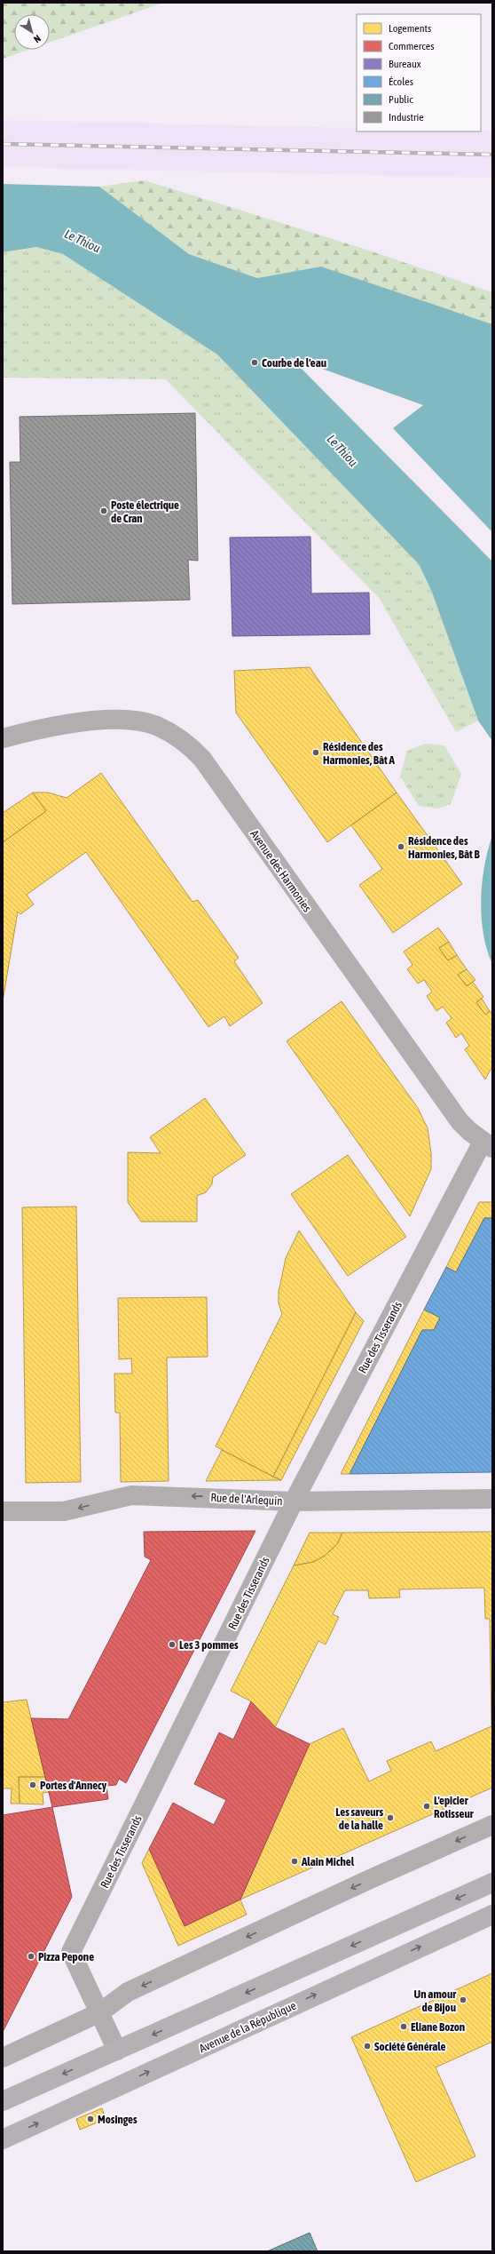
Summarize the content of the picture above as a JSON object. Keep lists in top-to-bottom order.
{
  "streets": {
    "main road": ["Avenue de la République"],
    "street": ["Avenue des Harmonies", "Rue des Tisserands", "Rue de l'Arlequin"]
  },
  "crossings": [
    ["Avenue des Harmonies", "Rue des Tisserands"],
    ["Rue des Tisserands", "Rue de l'Arlequin"]
  ],
  "one_way": ["Rue de l'Arlequin"],
  "water": ["Le Thiou"],
  "places": [
    "Courbe de l'eau",
    "Poste électrique de Cran",
    "Résidence des Harmonies, Bât A",
    "Résidence des Harmonies, Bât B",
    "Les 3 pommes",
    "Portes d'Annecy",
    "L'epicier Rotisseur",
    "Les saveurs de la halle",
    "Alain Michel",
    "Pizza Pepone",
    "Un amour de Bijou",
    "Eliane Bozon",
    "Société Générale",
    "Mosinges"
  ],
  "legend": [
    "Logements",
    "Commerces",
    "Bureaux",
    "Écoles",
    "Public",
    "Industrie"
  ],
  "north": "bottom right"
}
